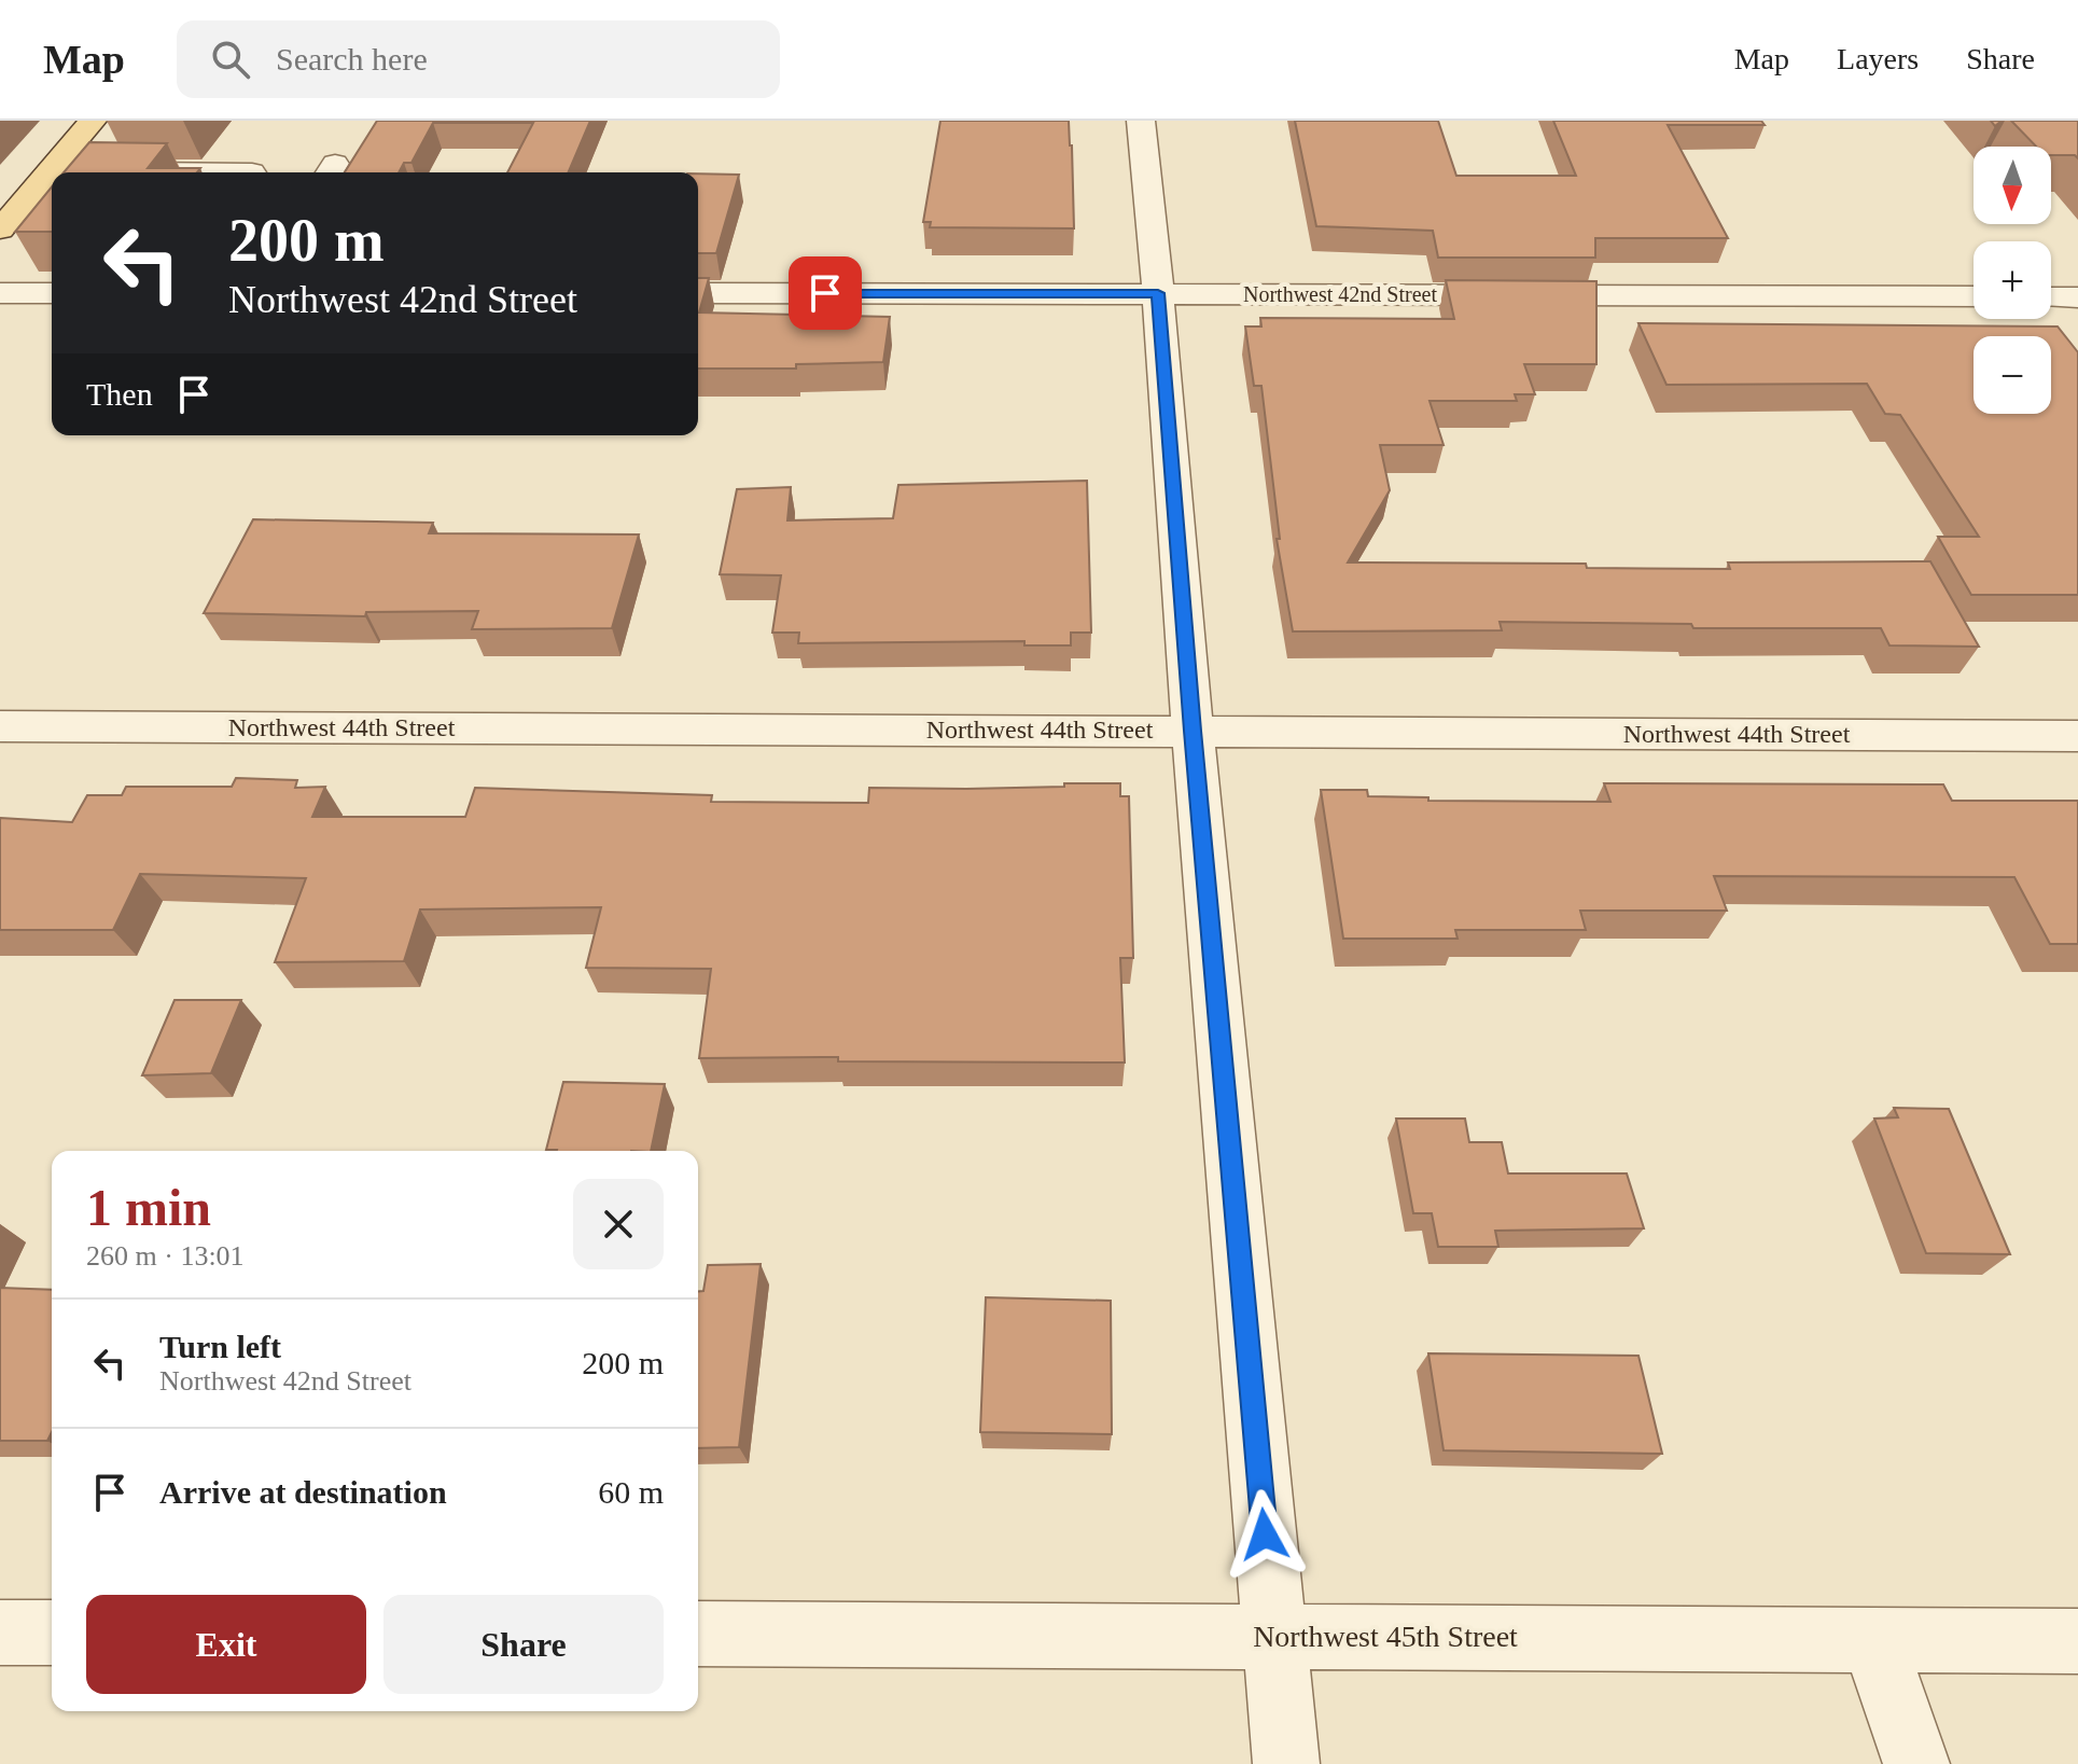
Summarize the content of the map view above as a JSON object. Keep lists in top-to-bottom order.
{
  "streets": {
    "street": ["Northwest 42nd Street", "Northwest 44th Street", "Northwest 45th Street"]
  },
  "north": "bottom",
  "page": {
    "header": "Map",
    "search": "Search here",
    "nav": ["Map", "Layers", "Share"],
    "map_buttons": ["+", "−"],
    "turn": ["200 m", "Northwest 42nd Street"],
    "then": "Then",
    "heading": ["1 min", "260 m · 13:01"],
    "list": [
      {
        "name": "Turn left",
        "note": "Northwest 42nd Street",
        "value": "200 m"
      },
      {
        "name": "Arrive at destination",
        "value": "60 m"
      }
    ],
    "buttons": ["Exit", "Share"]
  }
}
